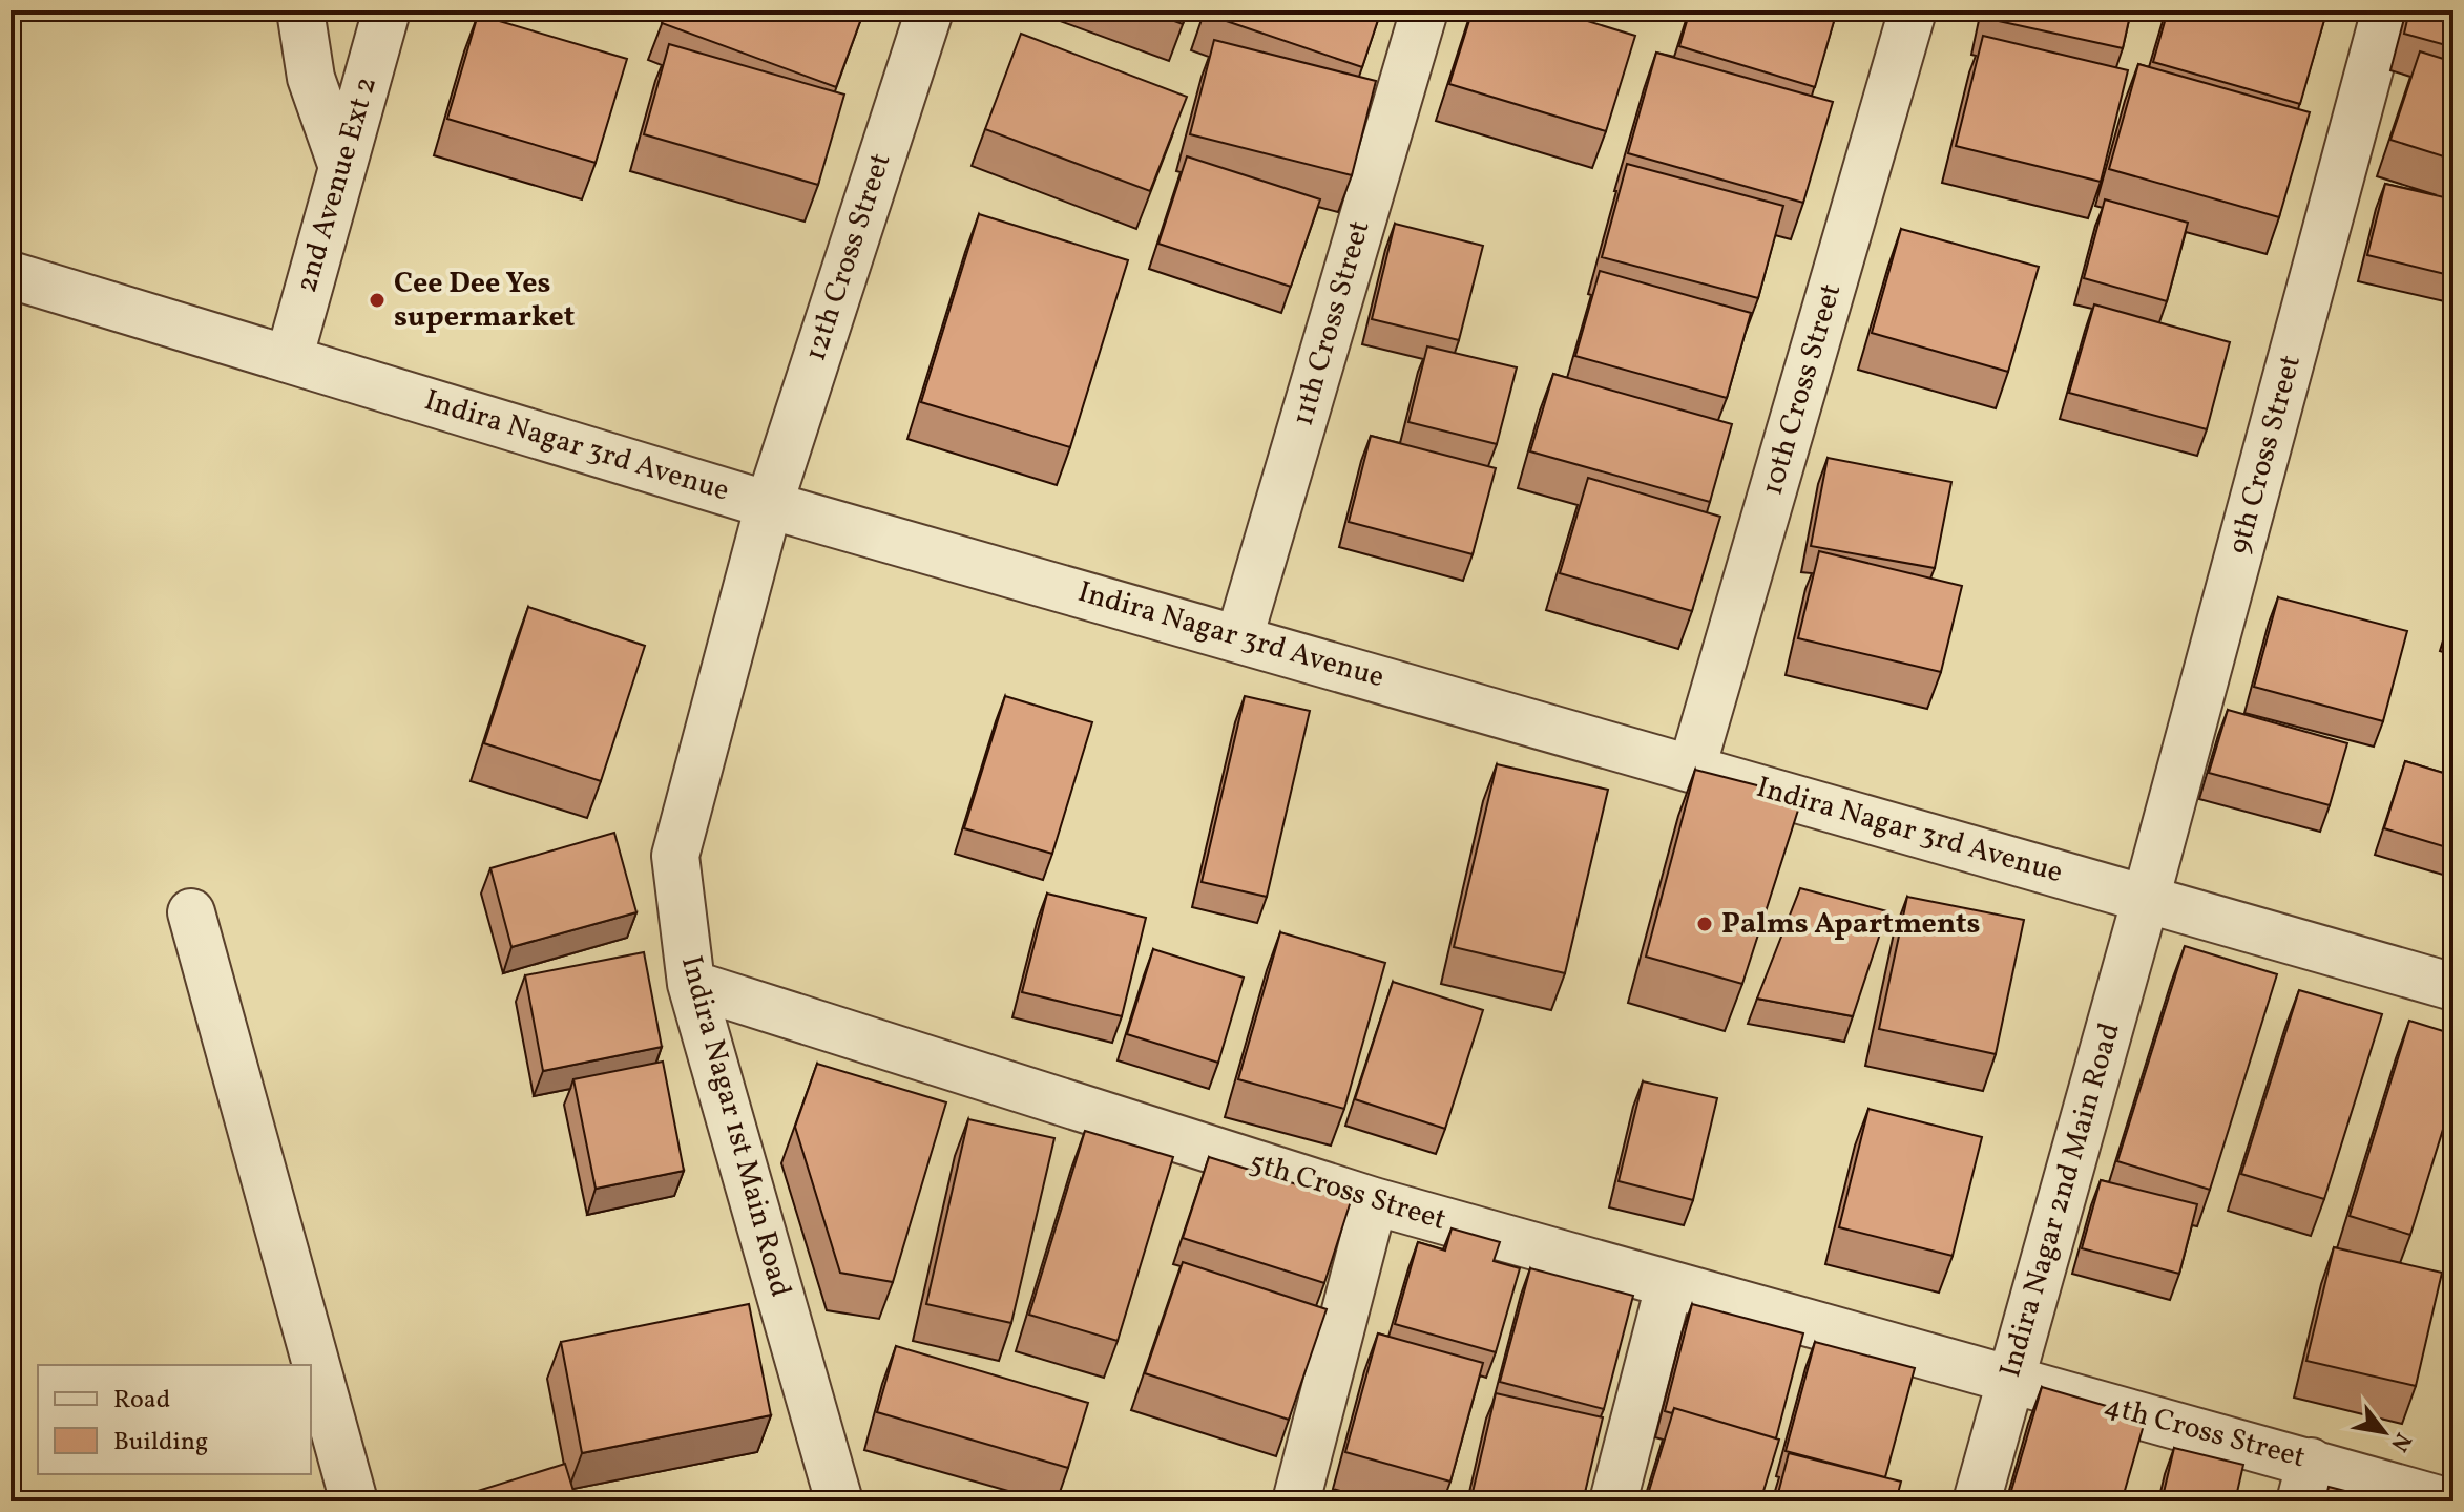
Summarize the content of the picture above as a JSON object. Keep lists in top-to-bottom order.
{
  "streets": {
    "street": [
      "2nd Avenue Ext 2",
      "12th Cross Street",
      "11th Cross Street",
      "10th Cross Street",
      "Indira Nagar 3rd Avenue",
      "9th Cross Street",
      "Indira Nagar 1st Main Road",
      "5th Cross Street",
      "Indira Nagar 2nd Main Road",
      "4th Cross Street"
    ]
  },
  "crossings": [
    ["2nd Avenue Ext 2", "Indira Nagar 3rd Avenue"],
    ["12th Cross Street", "Indira Nagar 3rd Avenue"],
    ["12th Cross Street", "Indira Nagar 1st Main Road"],
    ["11th Cross Street", "Indira Nagar 3rd Avenue"],
    ["10th Cross Street", "Indira Nagar 3rd Avenue"],
    ["Indira Nagar 3rd Avenue", "9th Cross Street"],
    ["Indira Nagar 3rd Avenue", "Indira Nagar 1st Main Road"],
    ["Indira Nagar 3rd Avenue", "Indira Nagar 2nd Main Road"],
    ["9th Cross Street", "Indira Nagar 2nd Main Road"],
    ["Indira Nagar 1st Main Road", "5th Cross Street"],
    ["5th Cross Street", "Indira Nagar 2nd Main Road"],
    ["5th Cross Street", "4th Cross Street"],
    ["Indira Nagar 2nd Main Road", "4th Cross Street"]
  ],
  "places": ["Cee Dee Yes supermarket", "Palms Apartments"],
  "legend": ["Road", "Building"],
  "north": "bottom right"
}
